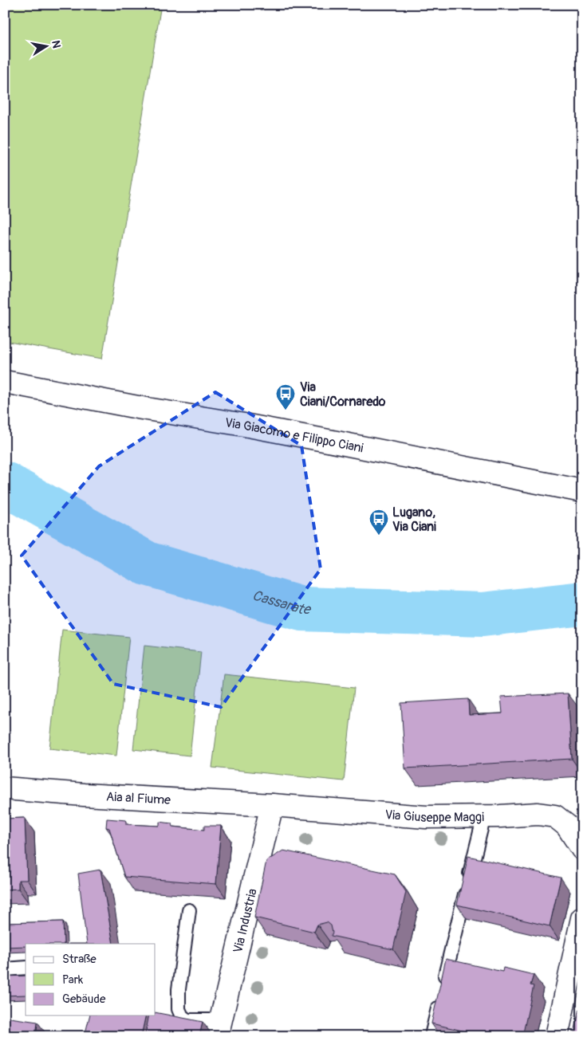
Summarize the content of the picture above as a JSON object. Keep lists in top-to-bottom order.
{
  "streets": {
    "street": [
      "Via Giacomo e Filippo Ciani",
      "Aia al Fiume",
      "Via Giuseppe Maggi",
      "Via Industria"
    ]
  },
  "crossings": [
    ["Aia al Fiume", "Via Giuseppe Maggi"],
    ["Aia al Fiume", "Via Industria"],
    ["Via Giuseppe Maggi", "Via Industria"]
  ],
  "water": ["Cassarate"],
  "places": {
    "bus stop": ["Via Ciani/Cornaredo", "Lugano, Via Ciani"]
  },
  "legend": ["Straße", "Park", "Gebäude"],
  "north": "right"
}
